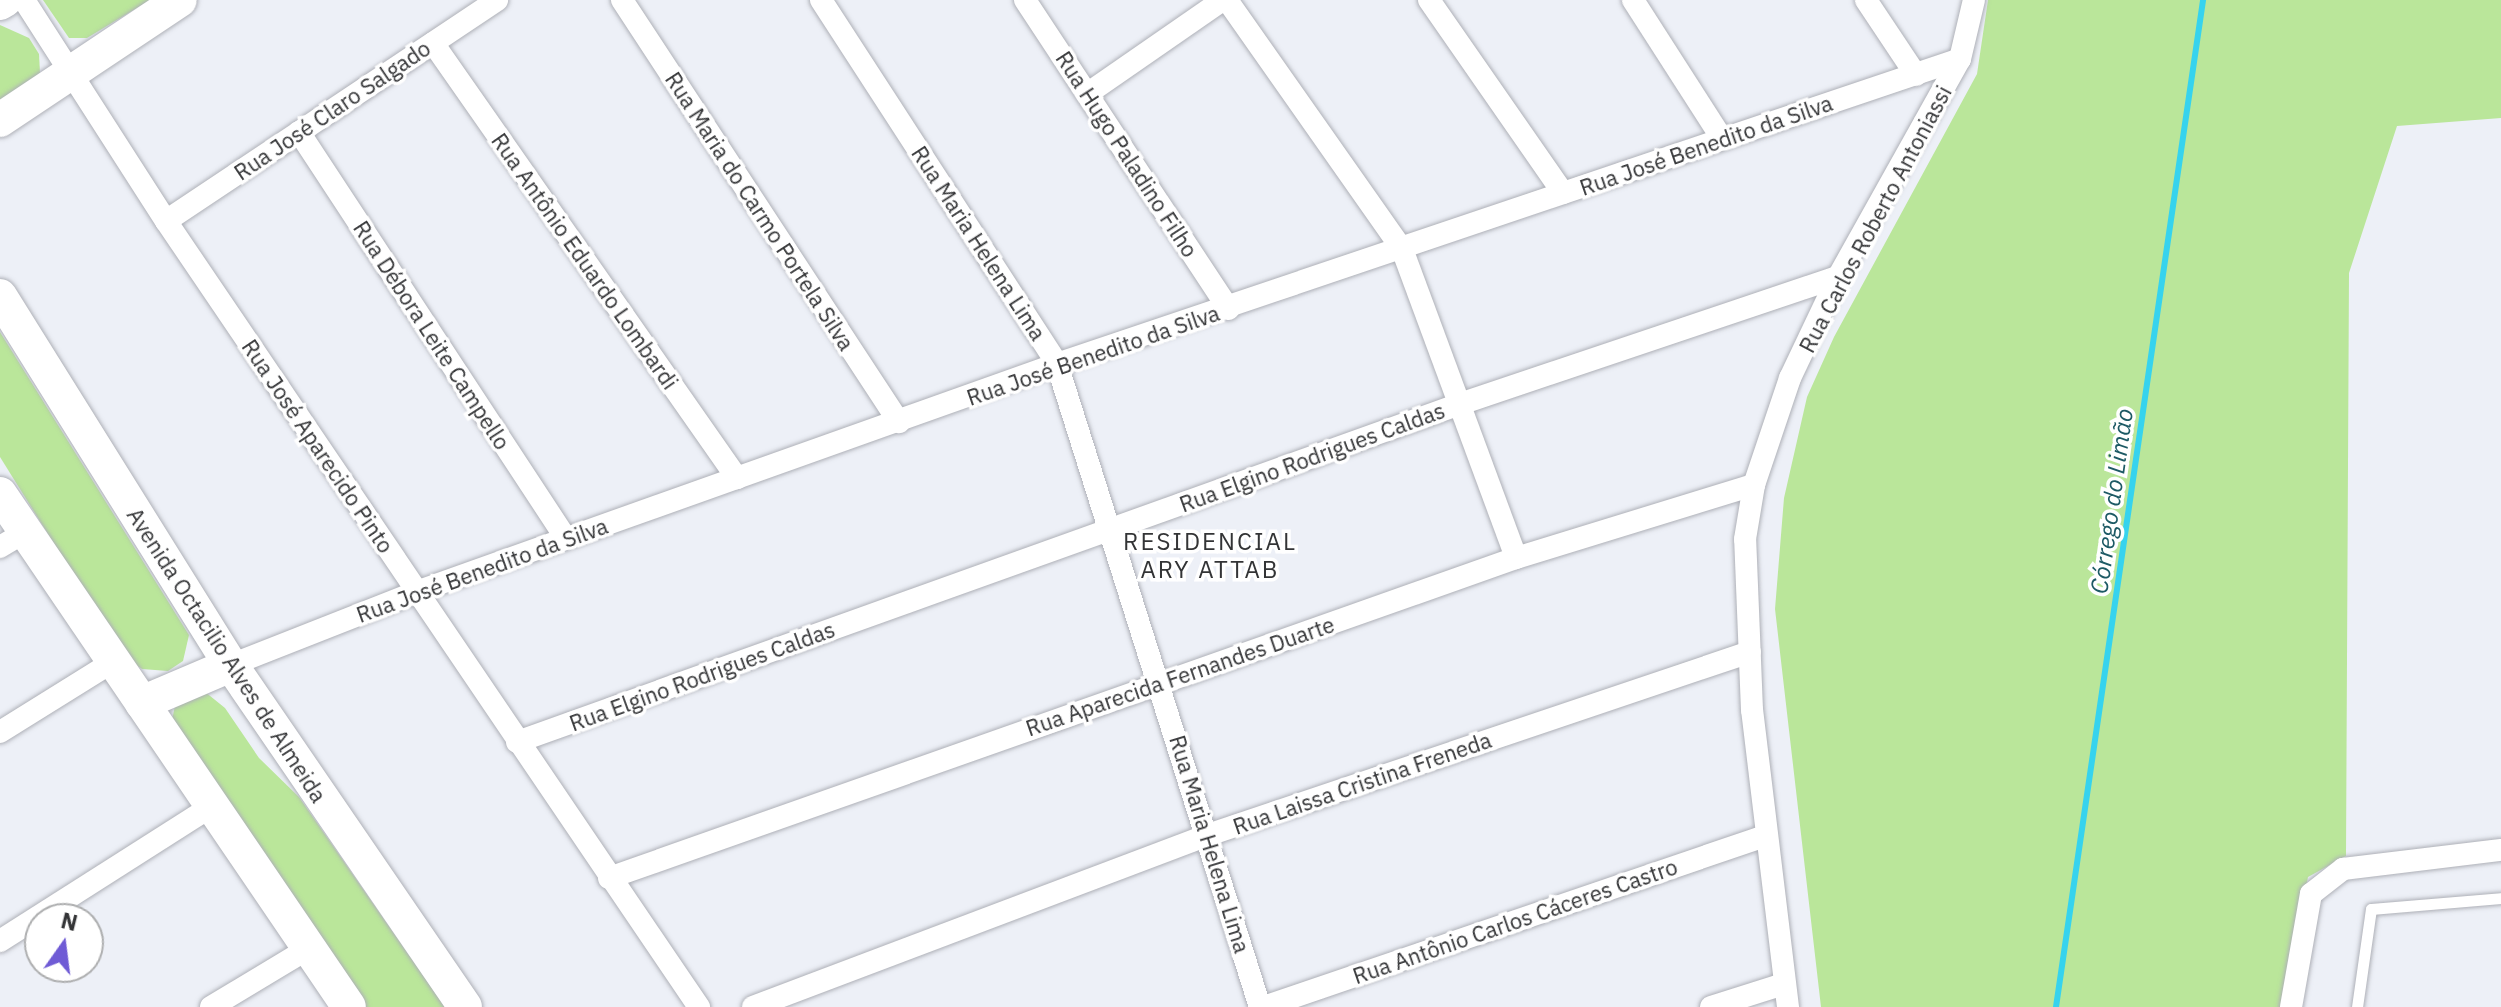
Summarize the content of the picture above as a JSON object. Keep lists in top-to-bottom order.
{
  "streets": {
    "main road": ["Avenida Octacilio Alves de Almeida"],
    "street": [
      "Rua José Claro Salgado",
      "Rua José Benedito da Silva",
      "Rua Hugo Paladino Filho",
      "Rua Maria do Carmo Portela Silva",
      "Rua Carlos Roberto Antoniassi",
      "Rua Maria Helena Lima",
      "Rua Antônio Eduardo Lombardi",
      "Rua Débora Leite Campello",
      "Rua José Aparecido Pinto",
      "Rua Elgino Rodrigues Caldas",
      "Rua Aparecida Fernandes Duarte",
      "Rua Laissa Cristina Freneda",
      "Rua Antônio Carlos Cáceres Castro"
    ]
  },
  "crossings": [
    ["Rua José Claro Salgado", "Rua Antônio Eduardo Lombardi"],
    ["Rua José Claro Salgado", "Rua Débora Leite Campello"],
    ["Rua José Claro Salgado", "Rua José Aparecido Pinto"],
    ["Rua José Benedito da Silva", "Rua Hugo Paladino Filho"],
    ["Rua José Benedito da Silva", "Rua Maria do Carmo Portela Silva"],
    ["Rua José Benedito da Silva", "Rua Carlos Roberto Antoniassi"],
    ["Rua José Benedito da Silva", "Rua Maria Helena Lima"],
    ["Rua José Benedito da Silva", "Rua Antônio Eduardo Lombardi"],
    ["Rua José Benedito da Silva", "Rua Débora Leite Campello"],
    ["Rua José Benedito da Silva", "Rua José Aparecido Pinto"],
    ["Rua José Benedito da Silva", "Avenida Octacilio Alves de Almeida"],
    ["Rua Carlos Roberto Antoniassi", "Rua Elgino Rodrigues Caldas"],
    ["Rua Carlos Roberto Antoniassi", "Rua Aparecida Fernandes Duarte"],
    ["Rua Carlos Roberto Antoniassi", "Rua Laissa Cristina Freneda"],
    ["Rua Carlos Roberto Antoniassi", "Rua Antônio Carlos Cáceres Castro"],
    ["Rua Maria Helena Lima", "Rua Elgino Rodrigues Caldas"],
    ["Rua Maria Helena Lima", "Rua Aparecida Fernandes Duarte"],
    ["Rua Maria Helena Lima", "Rua Laissa Cristina Freneda"],
    ["Rua Maria Helena Lima", "Rua Antônio Carlos Cáceres Castro"],
    ["Rua José Aparecido Pinto", "Rua Elgino Rodrigues Caldas"],
    ["Rua José Aparecido Pinto", "Rua Aparecida Fernandes Duarte"]
  ],
  "districts": ["RESIDENCIAL ARY ATTAB"],
  "water": ["Córrego do Limão"],
  "north": "top"
}
